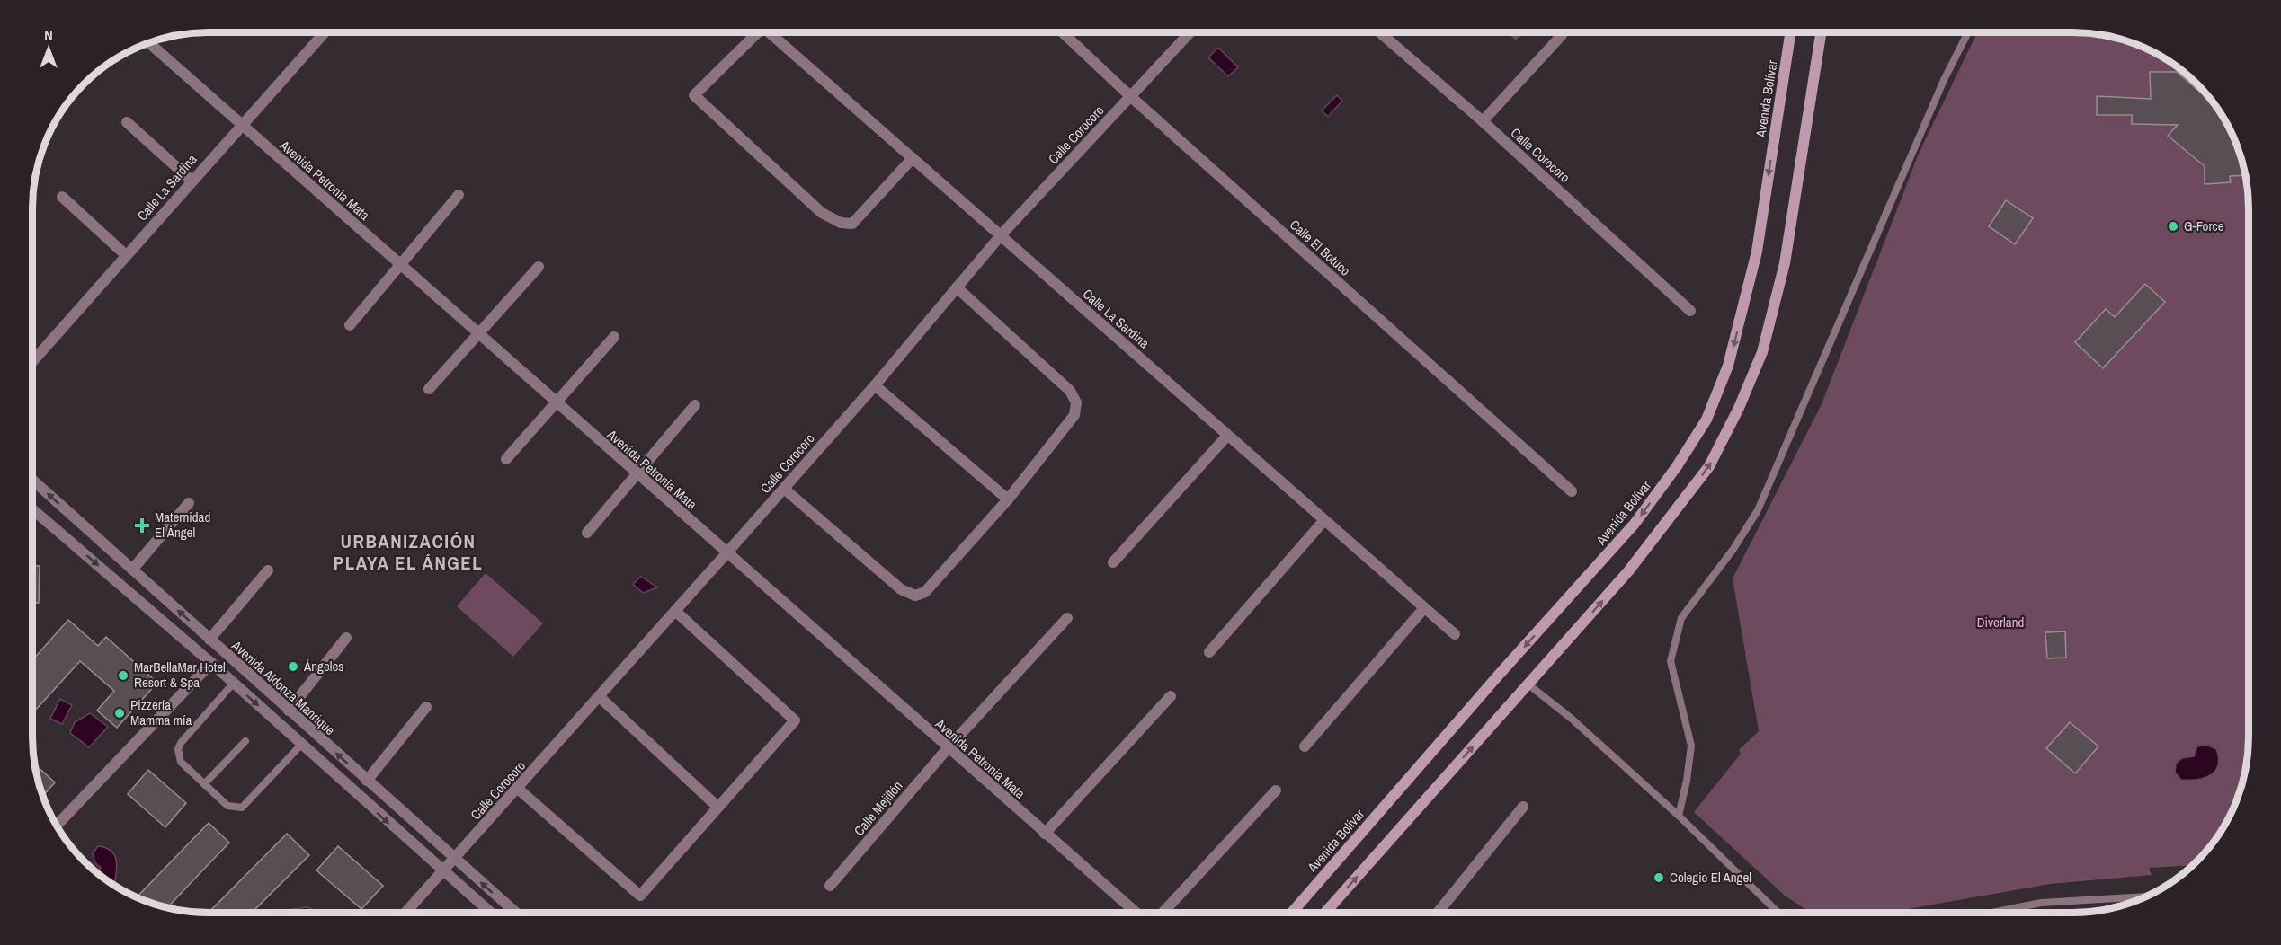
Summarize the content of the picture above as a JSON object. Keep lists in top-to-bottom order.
{
  "streets": {
    "street": [
      "Avenida Bolívar",
      "Calle Corocoro",
      "Avenida Petronia Mata",
      "Calle La Sardina",
      "Calle El Botuco",
      "Avenida Aldonza Manrique",
      "Calle Mejillón"
    ]
  },
  "crossings": [
    ["Calle Corocoro", "Avenida Petronia Mata"],
    ["Calle Corocoro", "Calle La Sardina"],
    ["Calle Corocoro", "Calle El Botuco"],
    ["Calle Corocoro", "Avenida Aldonza Manrique"],
    ["Avenida Petronia Mata", "Calle La Sardina"],
    ["Avenida Petronia Mata", "Calle Mejillón"]
  ],
  "districts": ["URBANIZACIÓN PLAYA EL ÁNGEL"],
  "parks": ["Diverland"],
  "places": {
    "other": [
      "G-Force",
      "Ángeles",
      "MarBellaMar Hotel Resort & Spa",
      "Pizzería Mamma mía",
      "Colegio El Angel"
    ],
    "health": ["Maternidad El Ángel"]
  },
  "north": "top"
}
